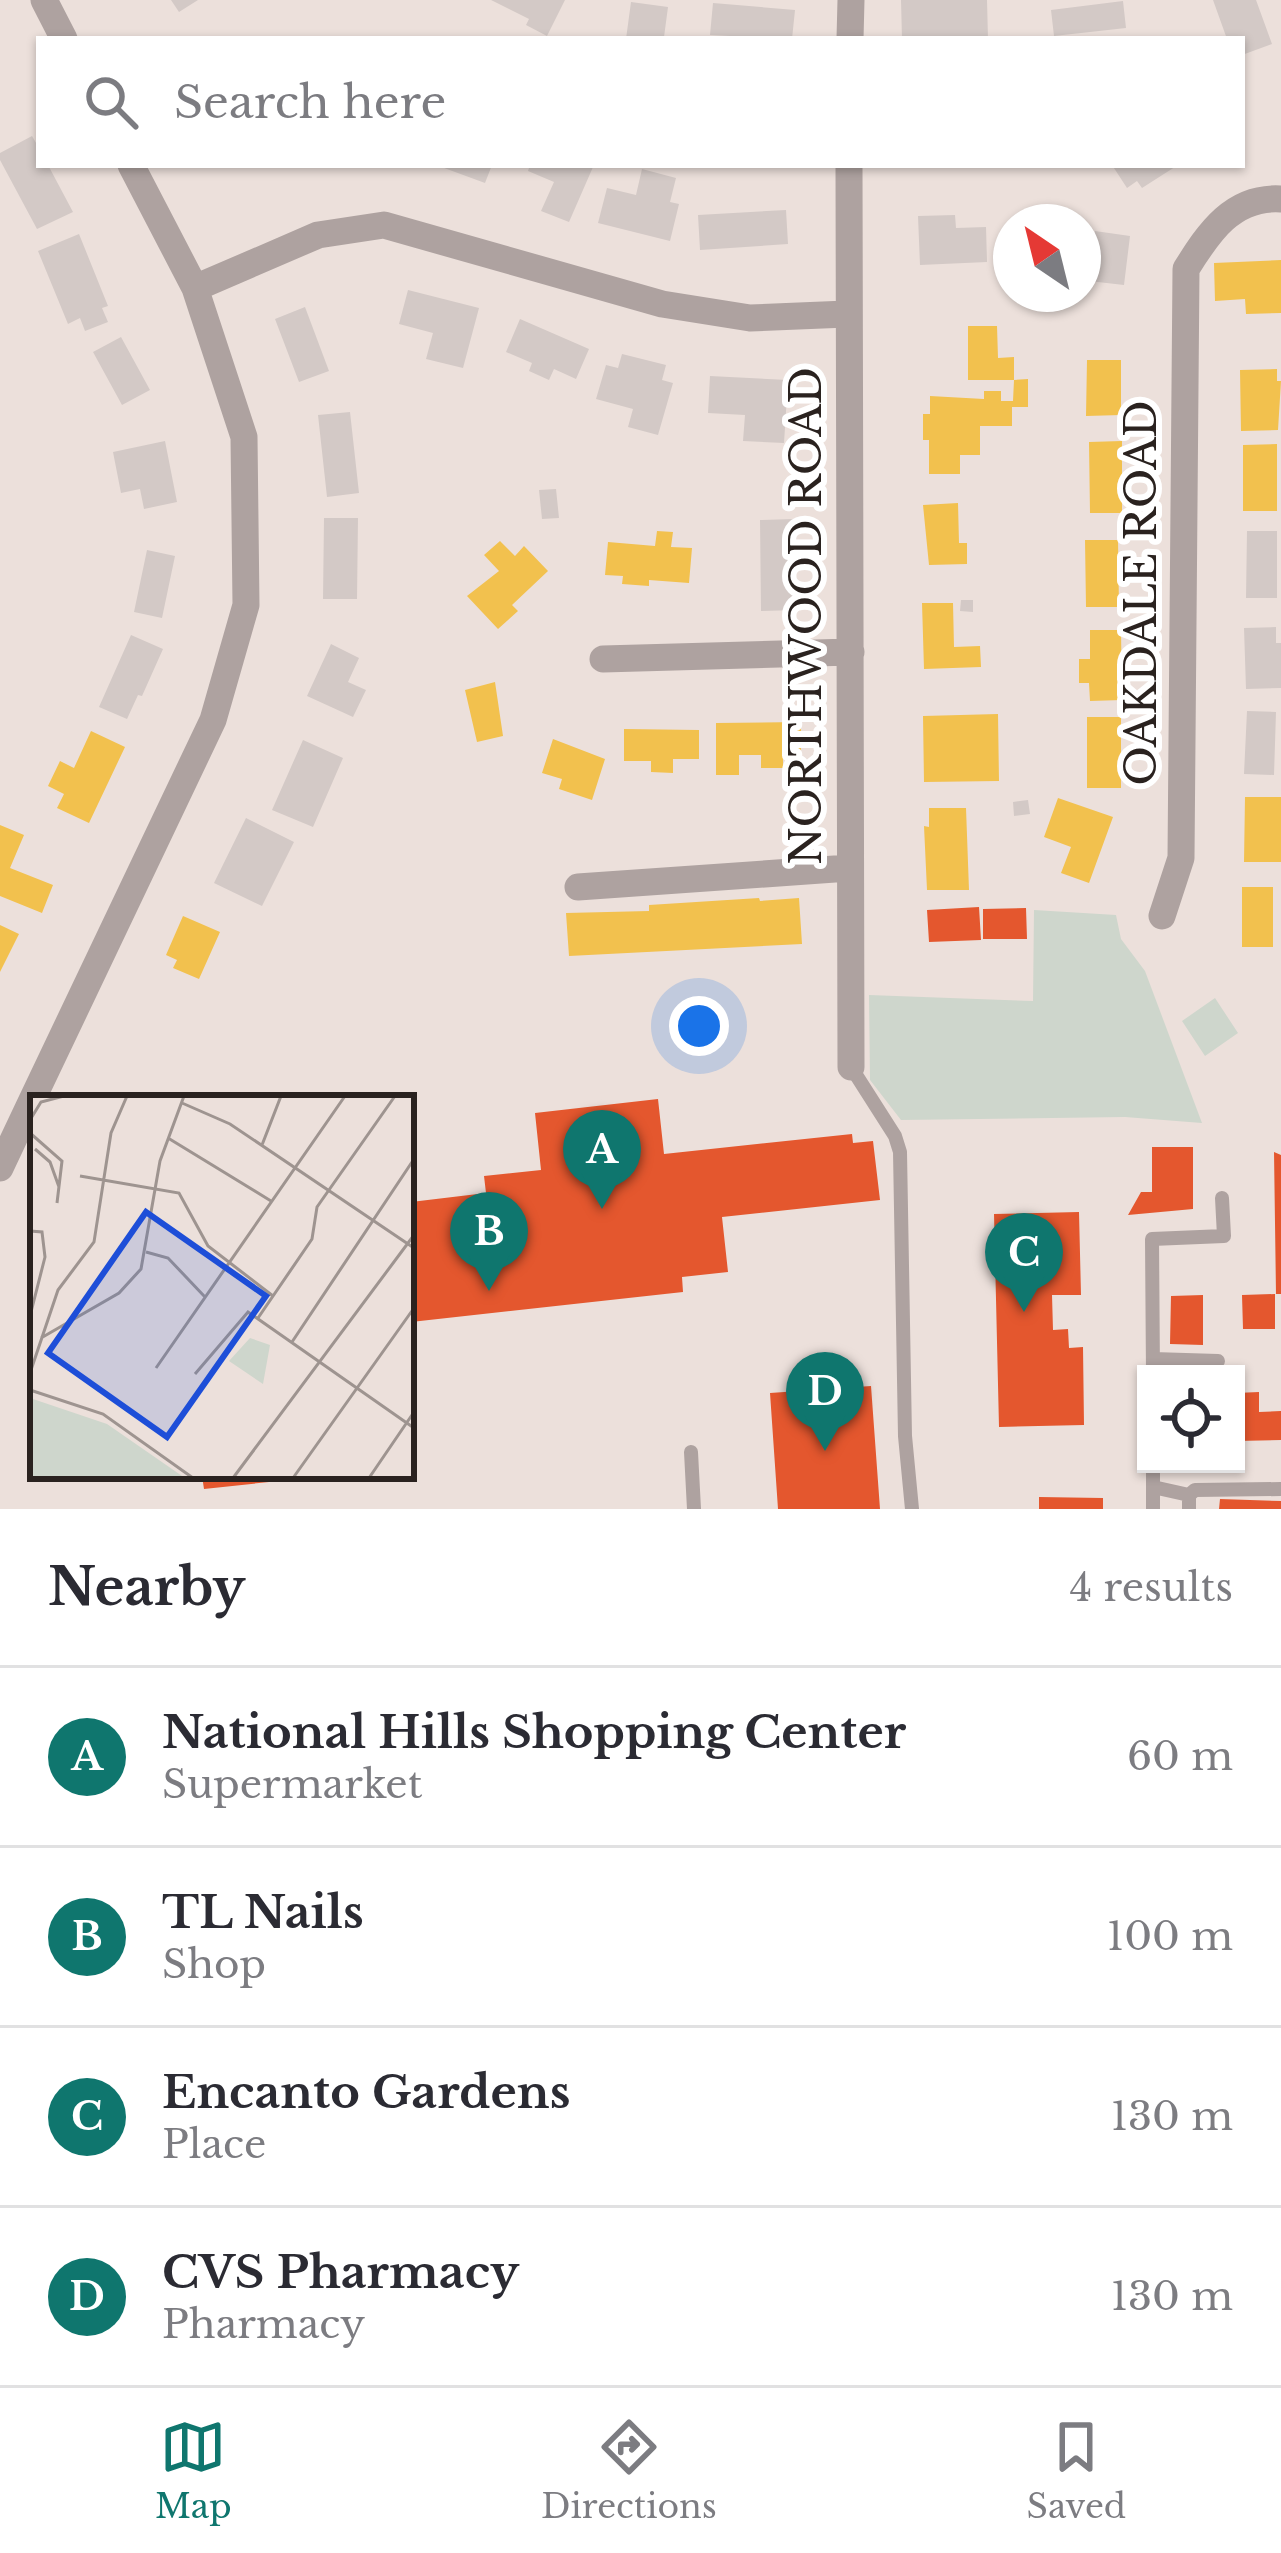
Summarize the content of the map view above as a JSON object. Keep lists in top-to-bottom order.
{
  "streets": {
    "street": ["OAKDALE ROAD", "NORTHWOOD ROAD"]
  },
  "north": "top left",
  "page": {
    "search": "Search here",
    "pins": [
      "A",
      "B",
      "C",
      "D"
    ],
    "heading": ["Nearby", "4 results"],
    "list": [
      {
        "mark": "A",
        "name": "National Hills Shopping Center",
        "note": "Supermarket",
        "value": "60 m"
      },
      {
        "mark": "B",
        "name": "TL Nails",
        "note": "Shop",
        "value": "100 m"
      },
      {
        "mark": "C",
        "name": "Encanto Gardens",
        "note": "Place",
        "value": "130 m"
      },
      {
        "mark": "D",
        "name": "CVS Pharmacy",
        "note": "Pharmacy",
        "value": "130 m"
      }
    ],
    "nav": ["Map", "Directions", "Saved"]
  }
}
